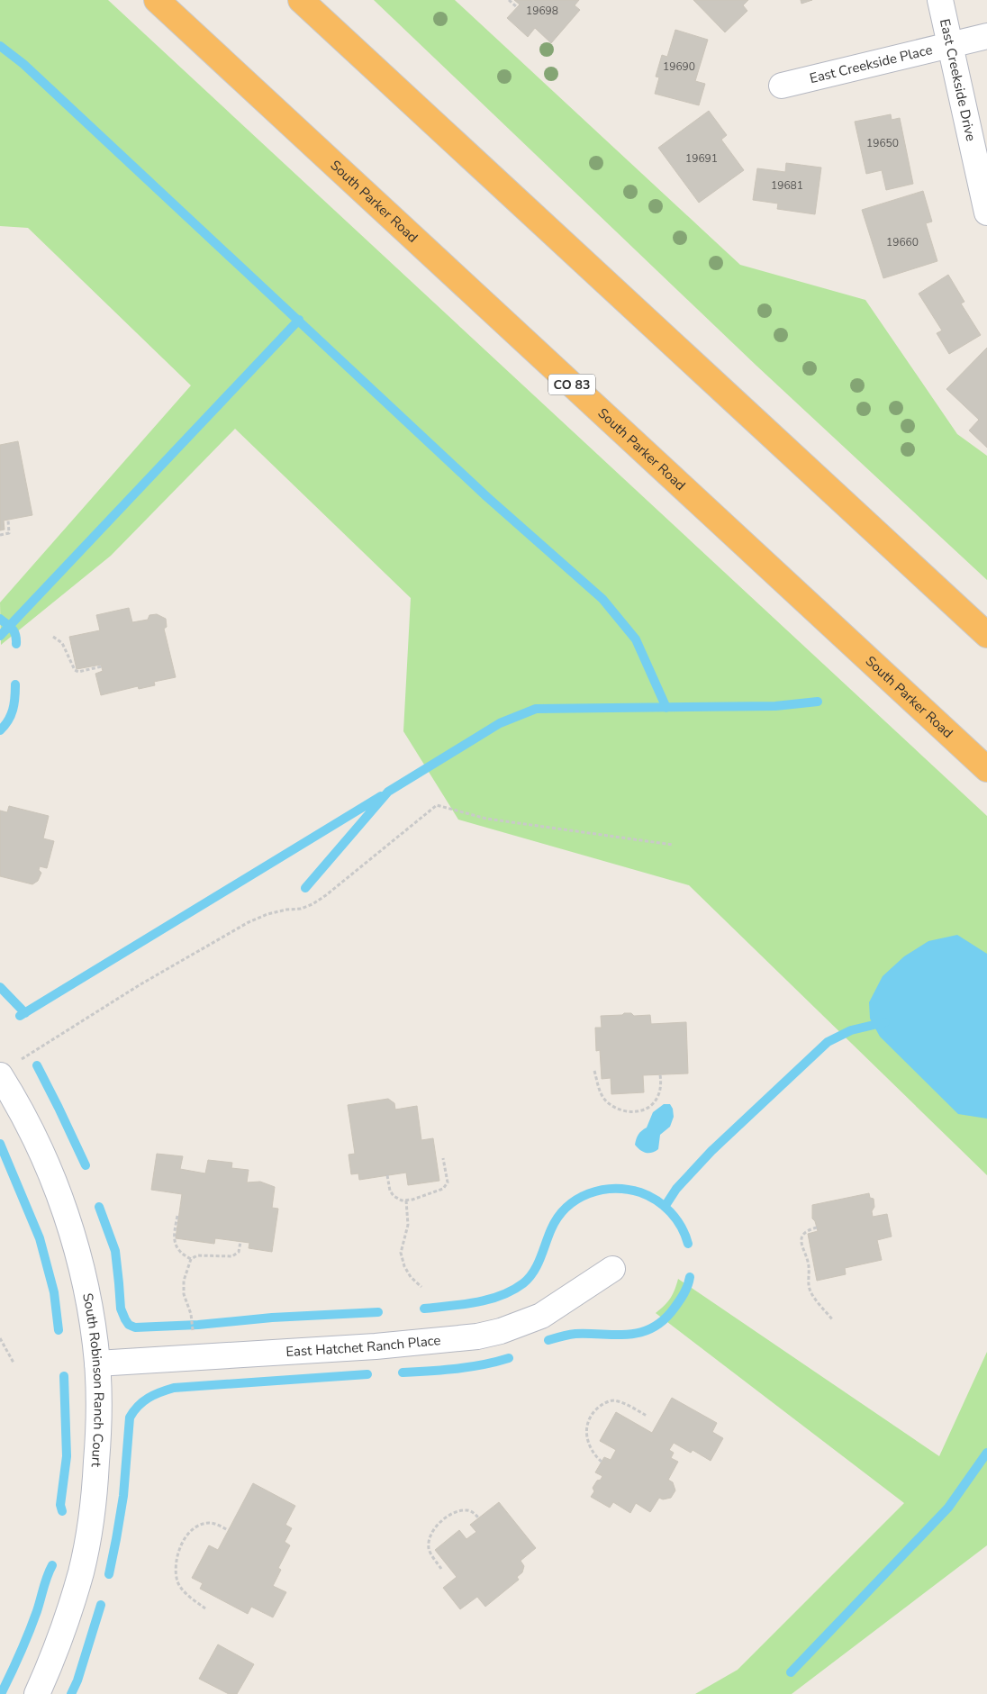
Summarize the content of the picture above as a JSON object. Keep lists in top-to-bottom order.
{
  "streets": {
    "highway": ["South Parker Road", "CO 83"],
    "street": [
      "East Creekside Place",
      "East Creekside Drive",
      "East Hatchet Ranch Place",
      "South Robinson Ranch Court"
    ]
  },
  "crossings": [
    ["East Creekside Place", "East Creekside Drive"],
    ["East Hatchet Ranch Place", "South Robinson Ranch Court"]
  ],
  "house_numbers": [
    "19698",
    "19690",
    "19650",
    "19691",
    "19681",
    "19660"
  ]
}
